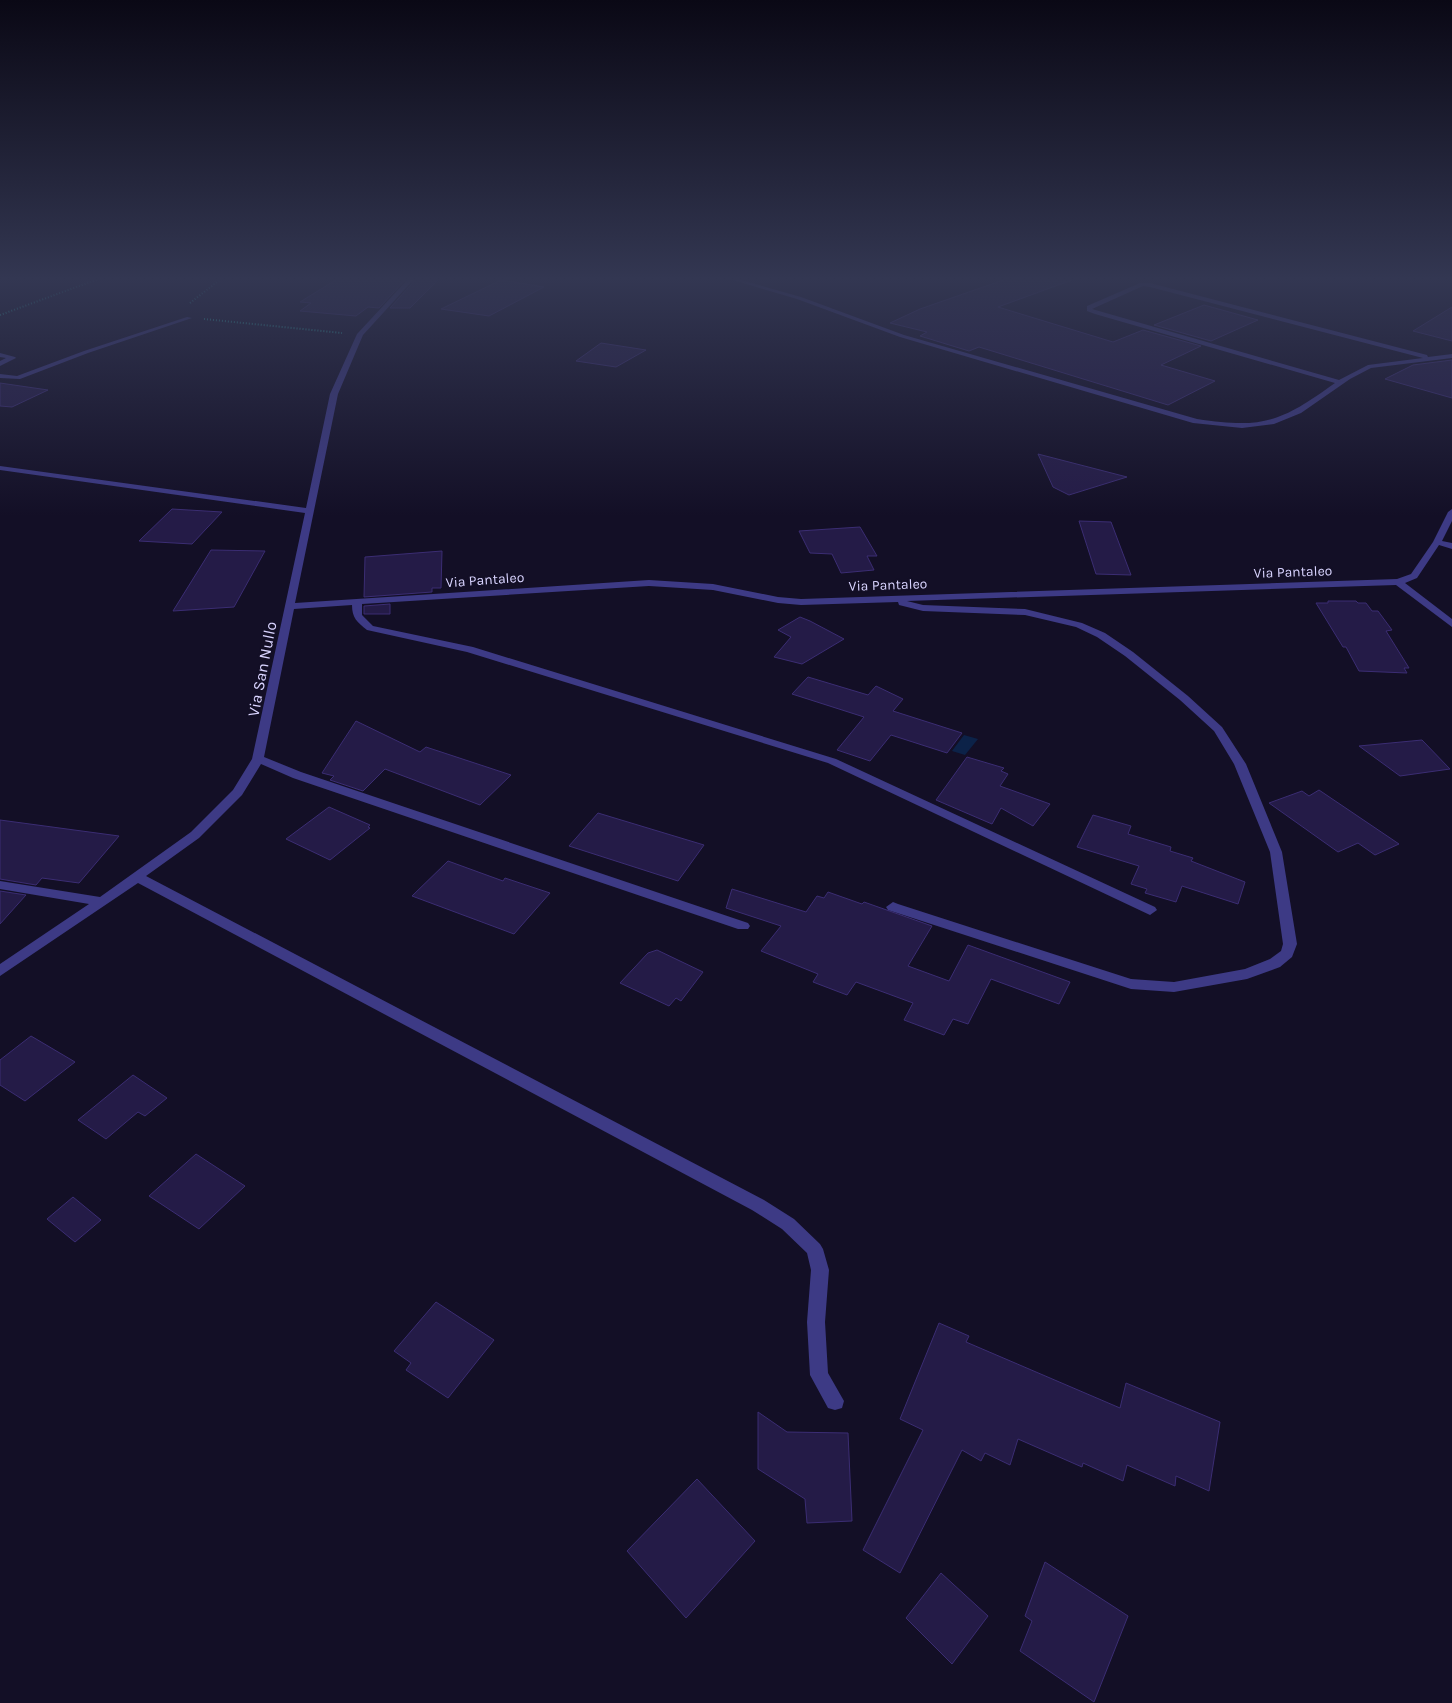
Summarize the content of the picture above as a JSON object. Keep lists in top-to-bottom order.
{
  "streets": {
    "street": ["Via Pantaleo", "Via San Nullo"]
  },
  "crossings": [
    ["Via Pantaleo", "Via San Nullo"]
  ]
}
